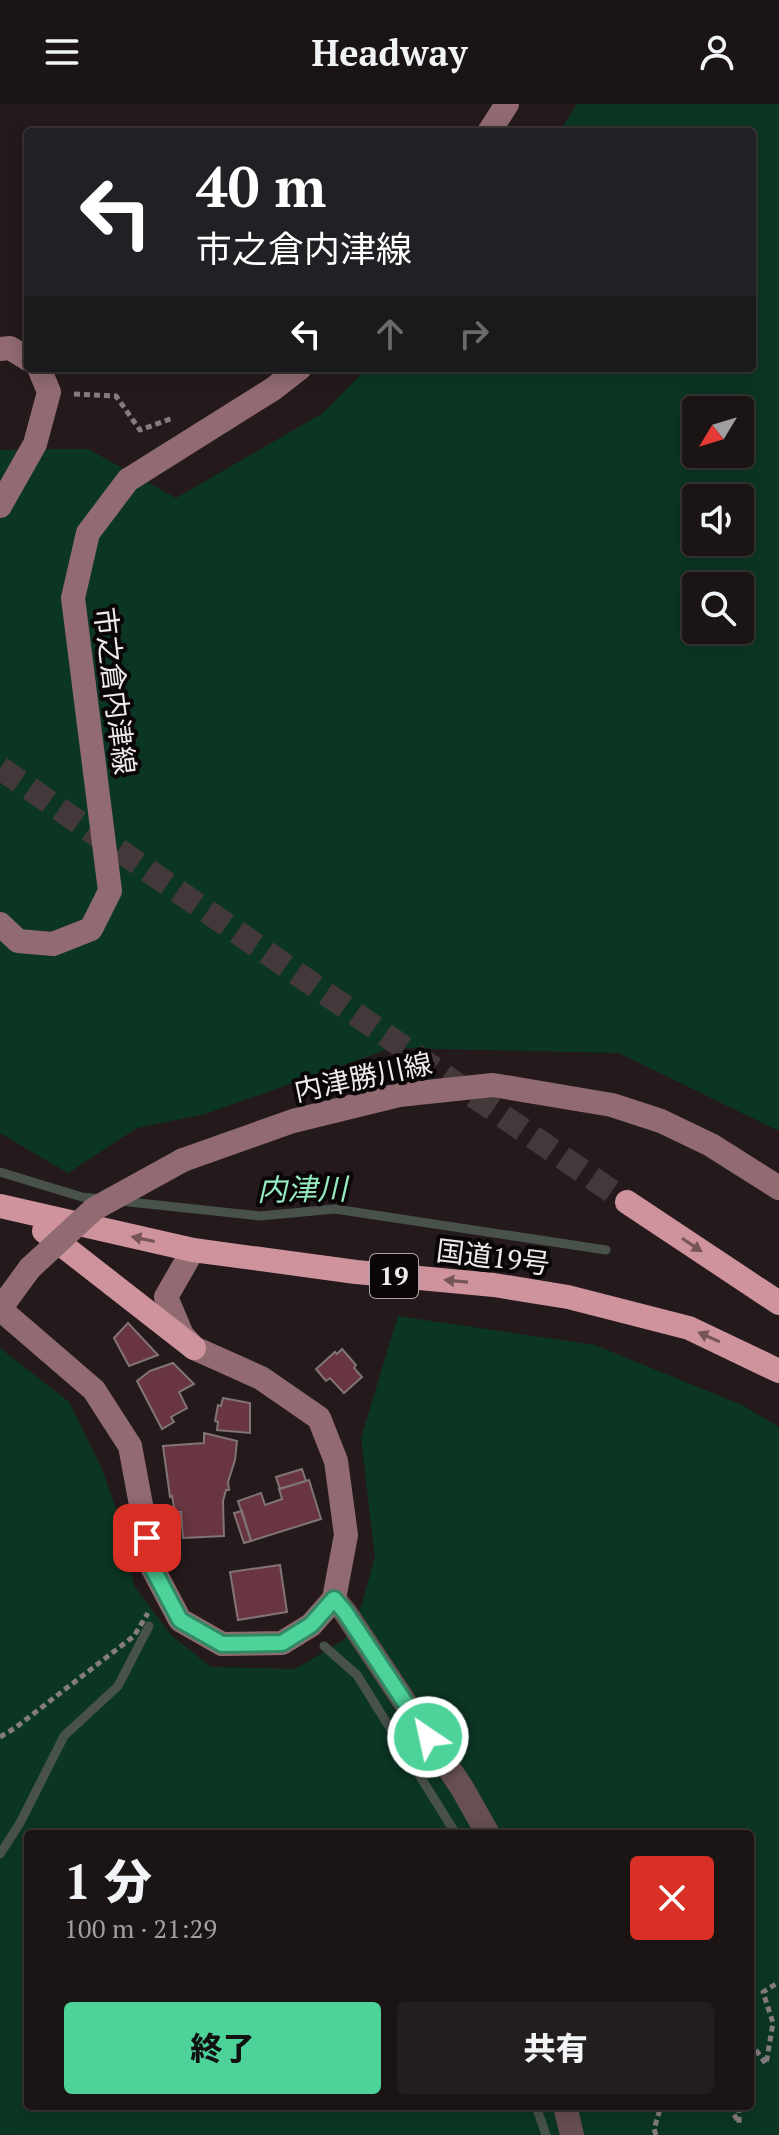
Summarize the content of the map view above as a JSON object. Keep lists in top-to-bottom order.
{
  "streets": {
    "highway": ["国道19号", "19"],
    "main road": ["市之倉内津線", "内津勝川線"]
  },
  "water": ["内津川"],
  "north": "bottom left",
  "page": {
    "header": "Headway",
    "turn": ["40 m", "市之倉内津線"],
    "heading": ["1 分", "100 m · 21:29"],
    "buttons": ["終了", "共有"]
  }
}
